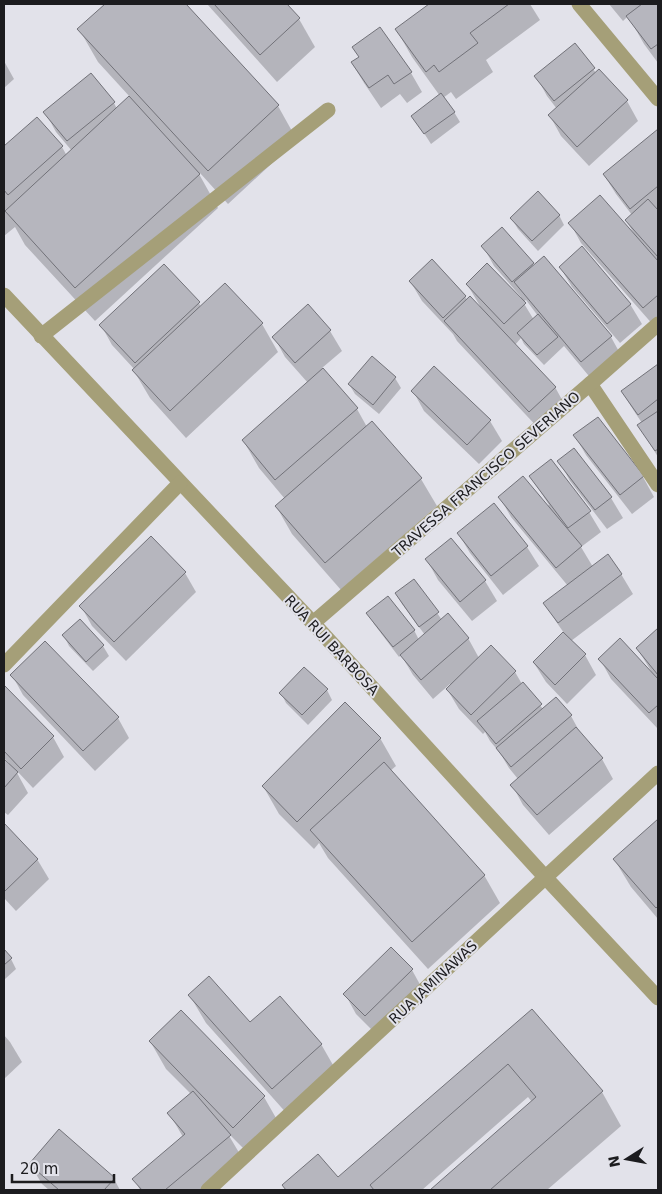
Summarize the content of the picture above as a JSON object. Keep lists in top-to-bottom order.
{
  "streets": {
    "street": ["TRAVESSA FRANCISCO SEVERIANO", "RUA RUI BARBOSA", "RUA JAMINAWAS"]
  },
  "crossings": [
    ["TRAVESSA FRANCISCO SEVERIANO", "RUA RUI BARBOSA"],
    ["RUA RUI BARBOSA", "RUA JAMINAWAS"]
  ],
  "scale_bar": "20 m",
  "north": "left"
}
